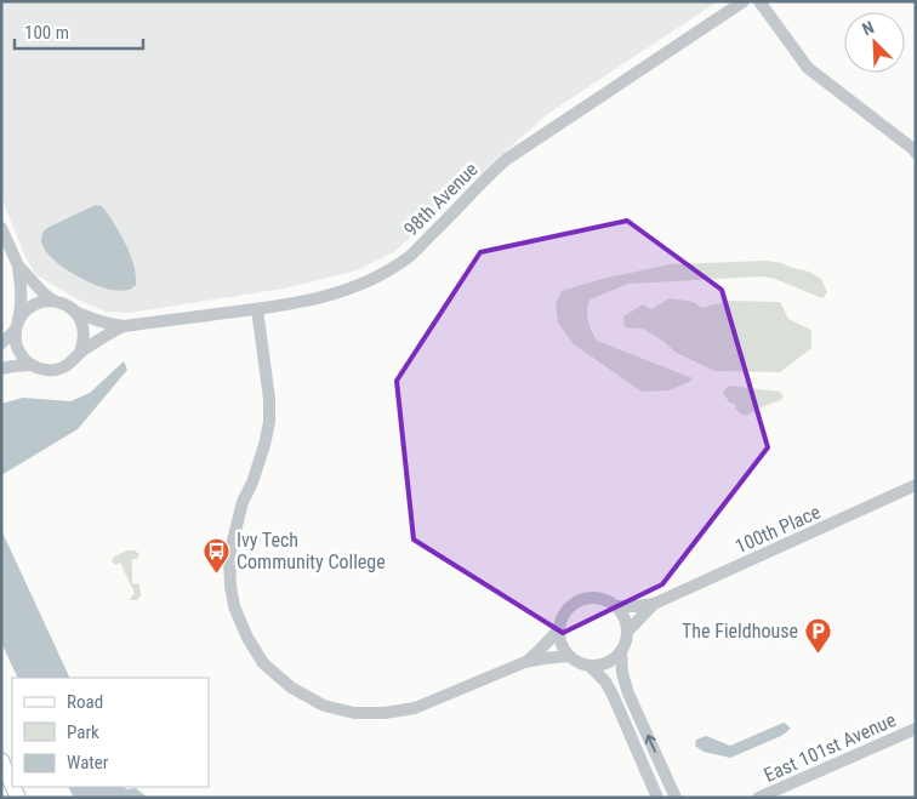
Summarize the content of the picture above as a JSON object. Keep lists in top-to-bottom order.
{
  "streets": {
    "street": ["98th Avenue", "100th Place", "East 101st Avenue"]
  },
  "places": {
    "bus stop": ["Ivy Tech Community College"],
    "parking": ["The Fieldhouse"]
  },
  "legend": ["Road", "Park", "Water"],
  "scale_bar": "100 m",
  "north": "top left"
}
